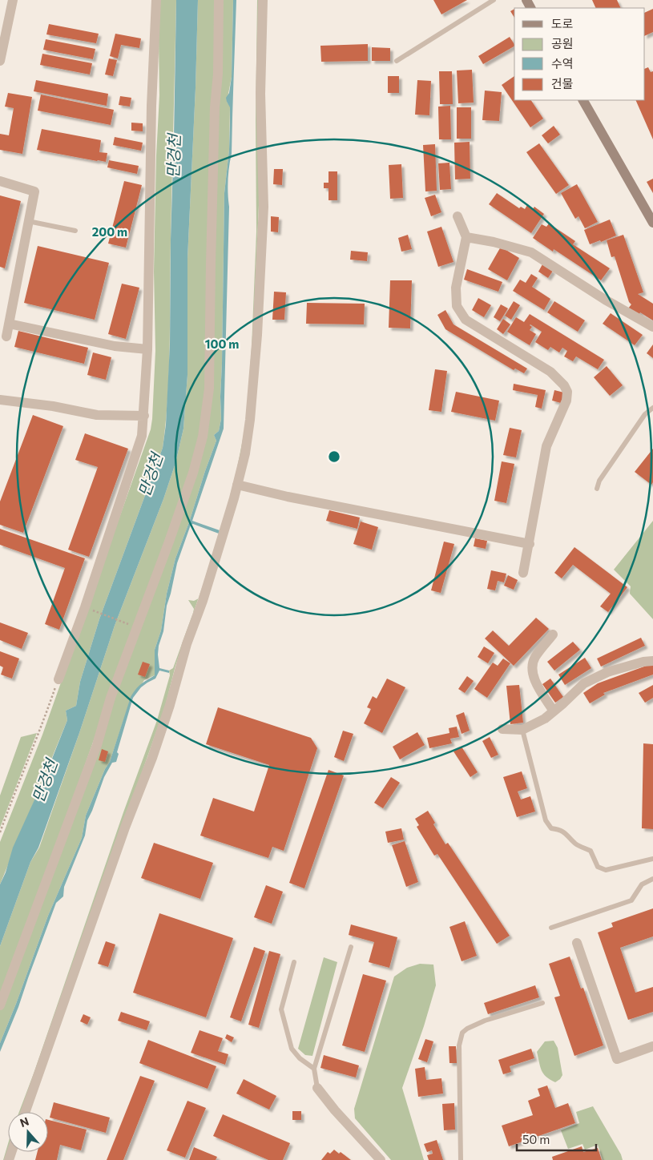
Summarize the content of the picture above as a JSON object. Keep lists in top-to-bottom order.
{
  "water": ["만겅천"],
  "legend": [
    "도로",
    "공원",
    "수역",
    "건물"
  ],
  "scale_bar": "50 m",
  "north": "top",
  "rings": ["200 m", "100 m"]
}
